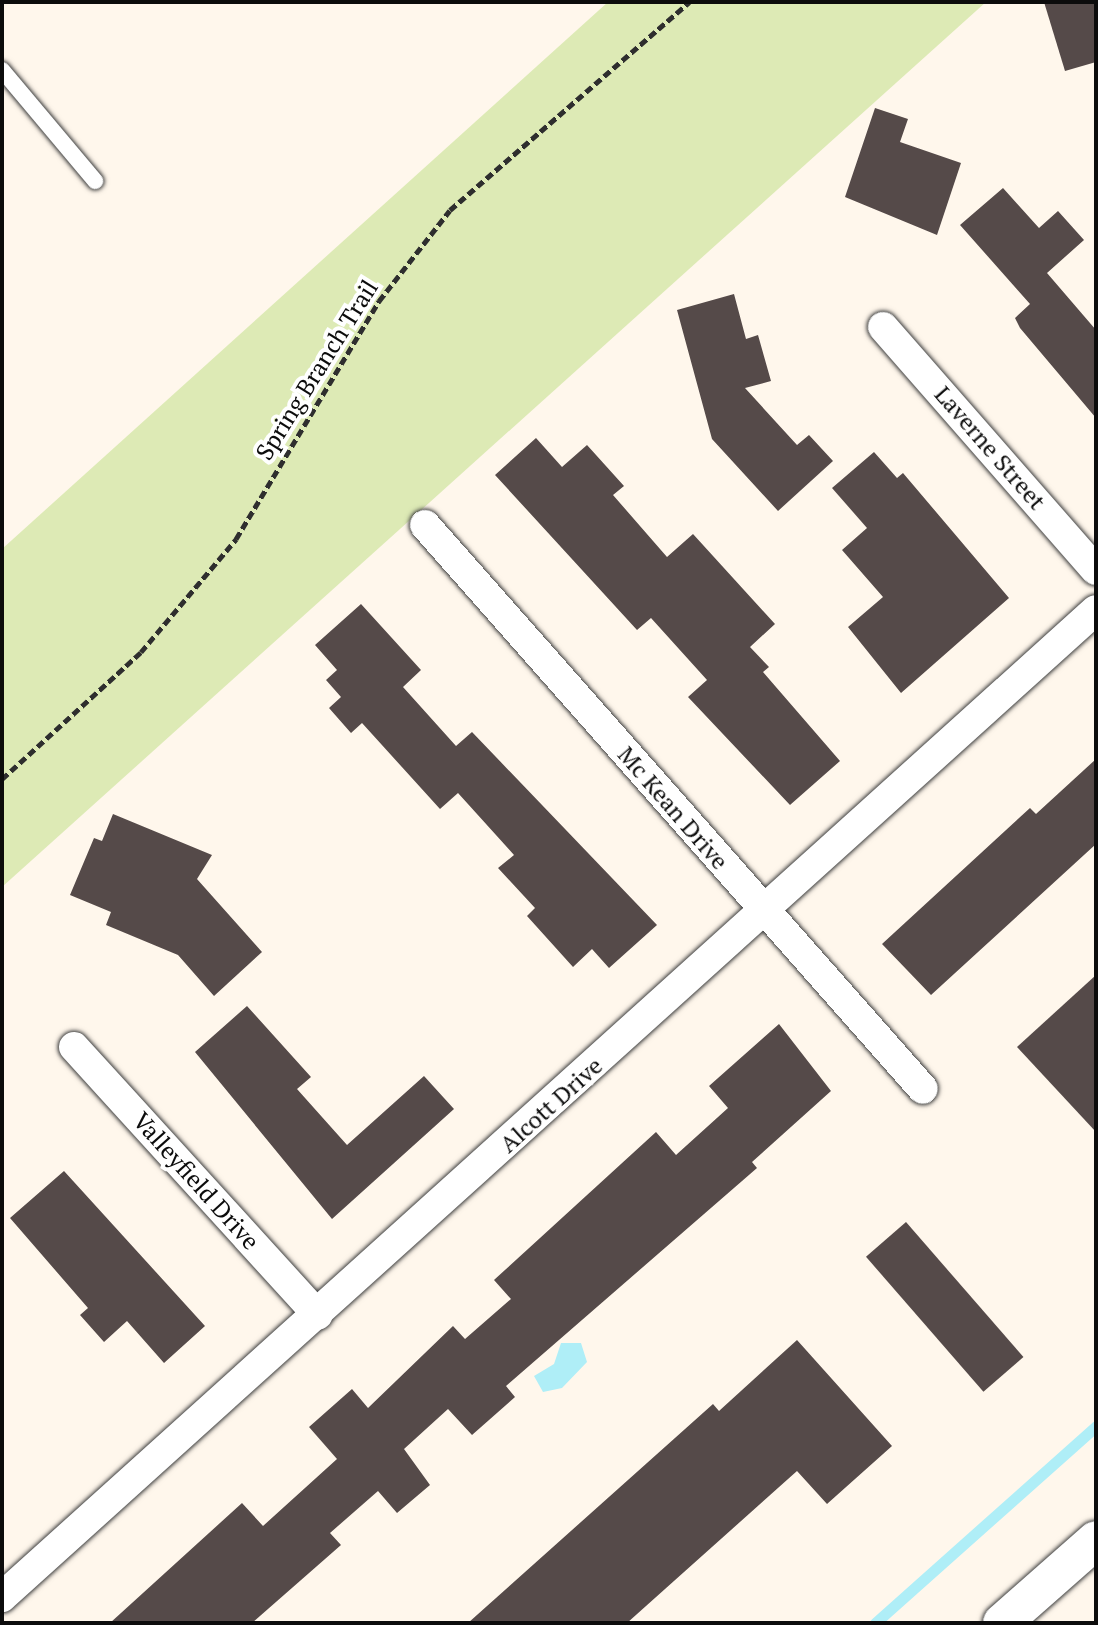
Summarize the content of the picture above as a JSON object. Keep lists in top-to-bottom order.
{
  "streets": {
    "street": [
      "Laverne Street",
      "Mc Kean Drive",
      "Alcott Drive",
      "Valleyfield Drive"
    ],
    "path": ["Spring Branch Trail"]
  },
  "crossings": [
    ["Mc Kean Drive", "Alcott Drive"],
    ["Alcott Drive", "Valleyfield Drive"]
  ]
}
